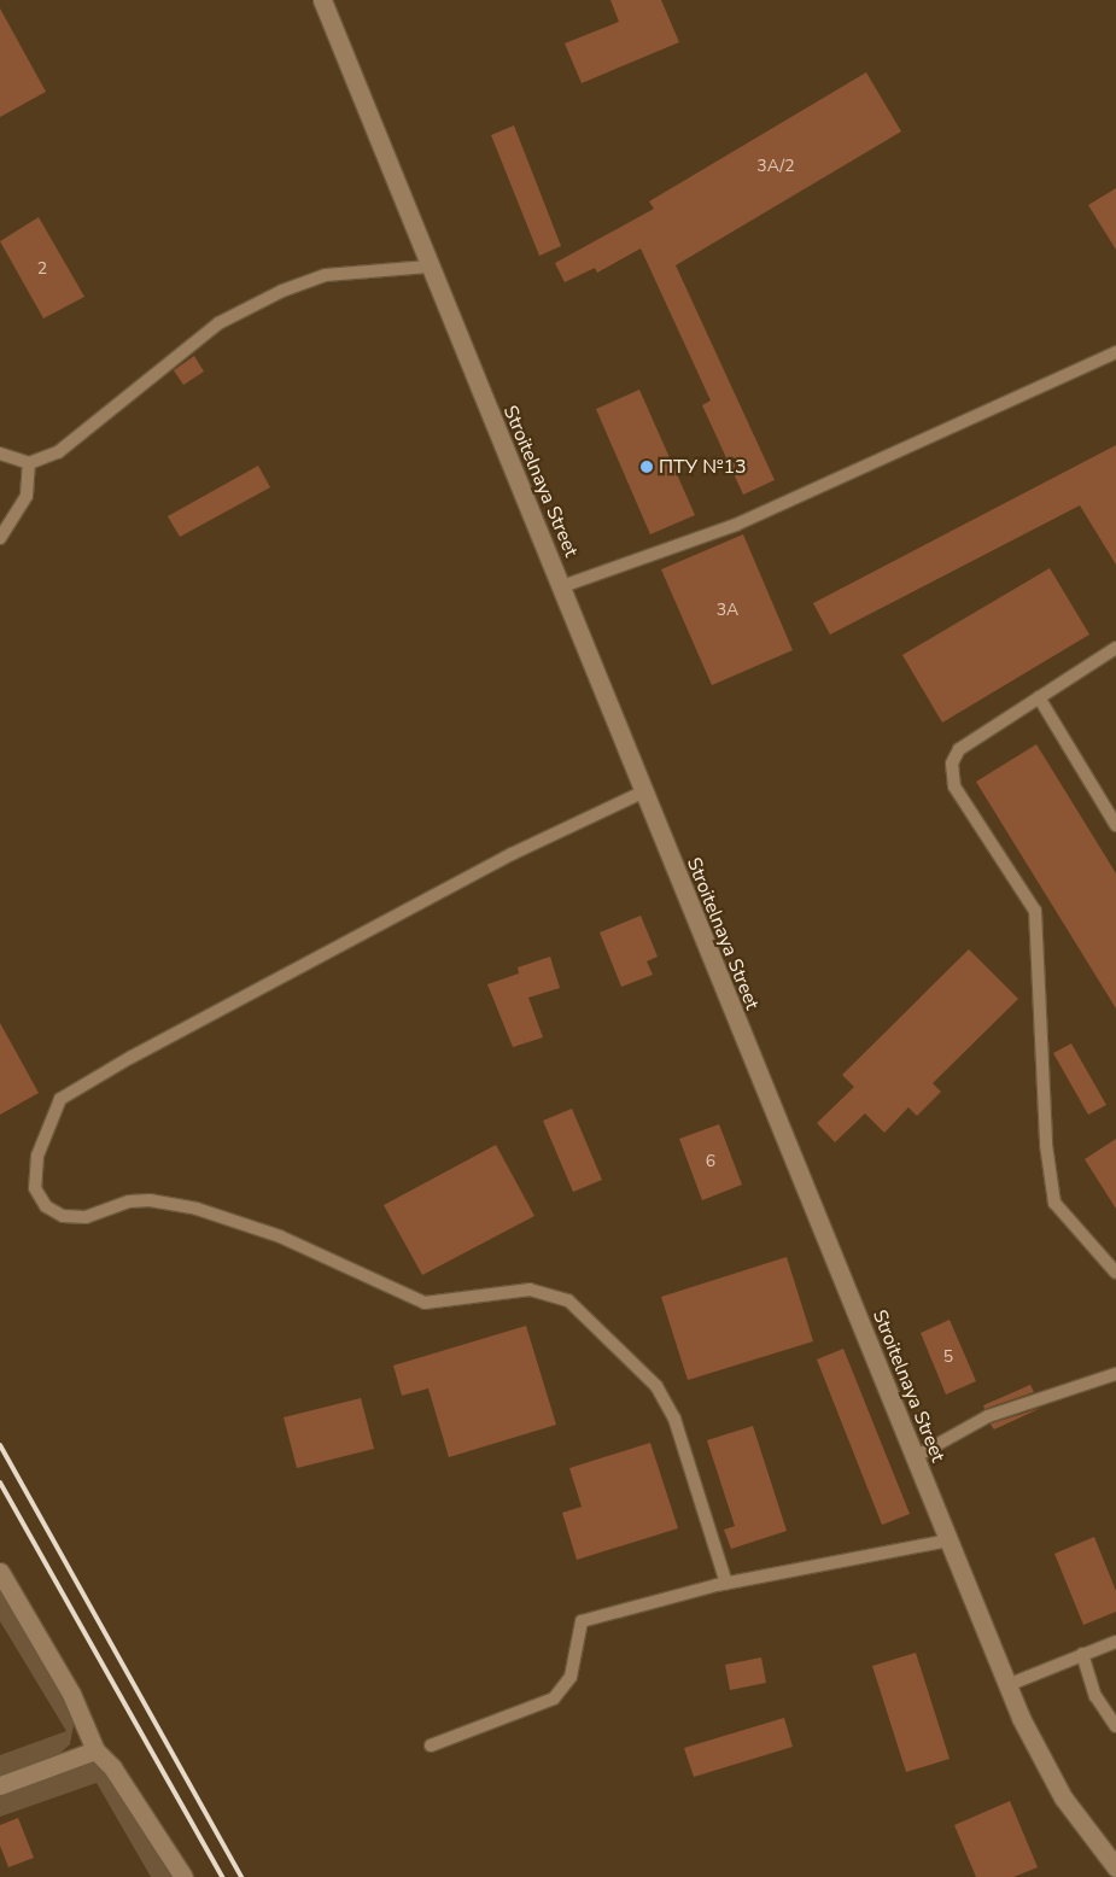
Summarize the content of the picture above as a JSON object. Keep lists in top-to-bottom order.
{
  "streets": {
    "street": ["Stroitelnaya Street"]
  },
  "places": ["ПТУ №13"],
  "house_numbers": [
    "3А/2",
    "2",
    "3А",
    "6",
    "5"
  ]
}
